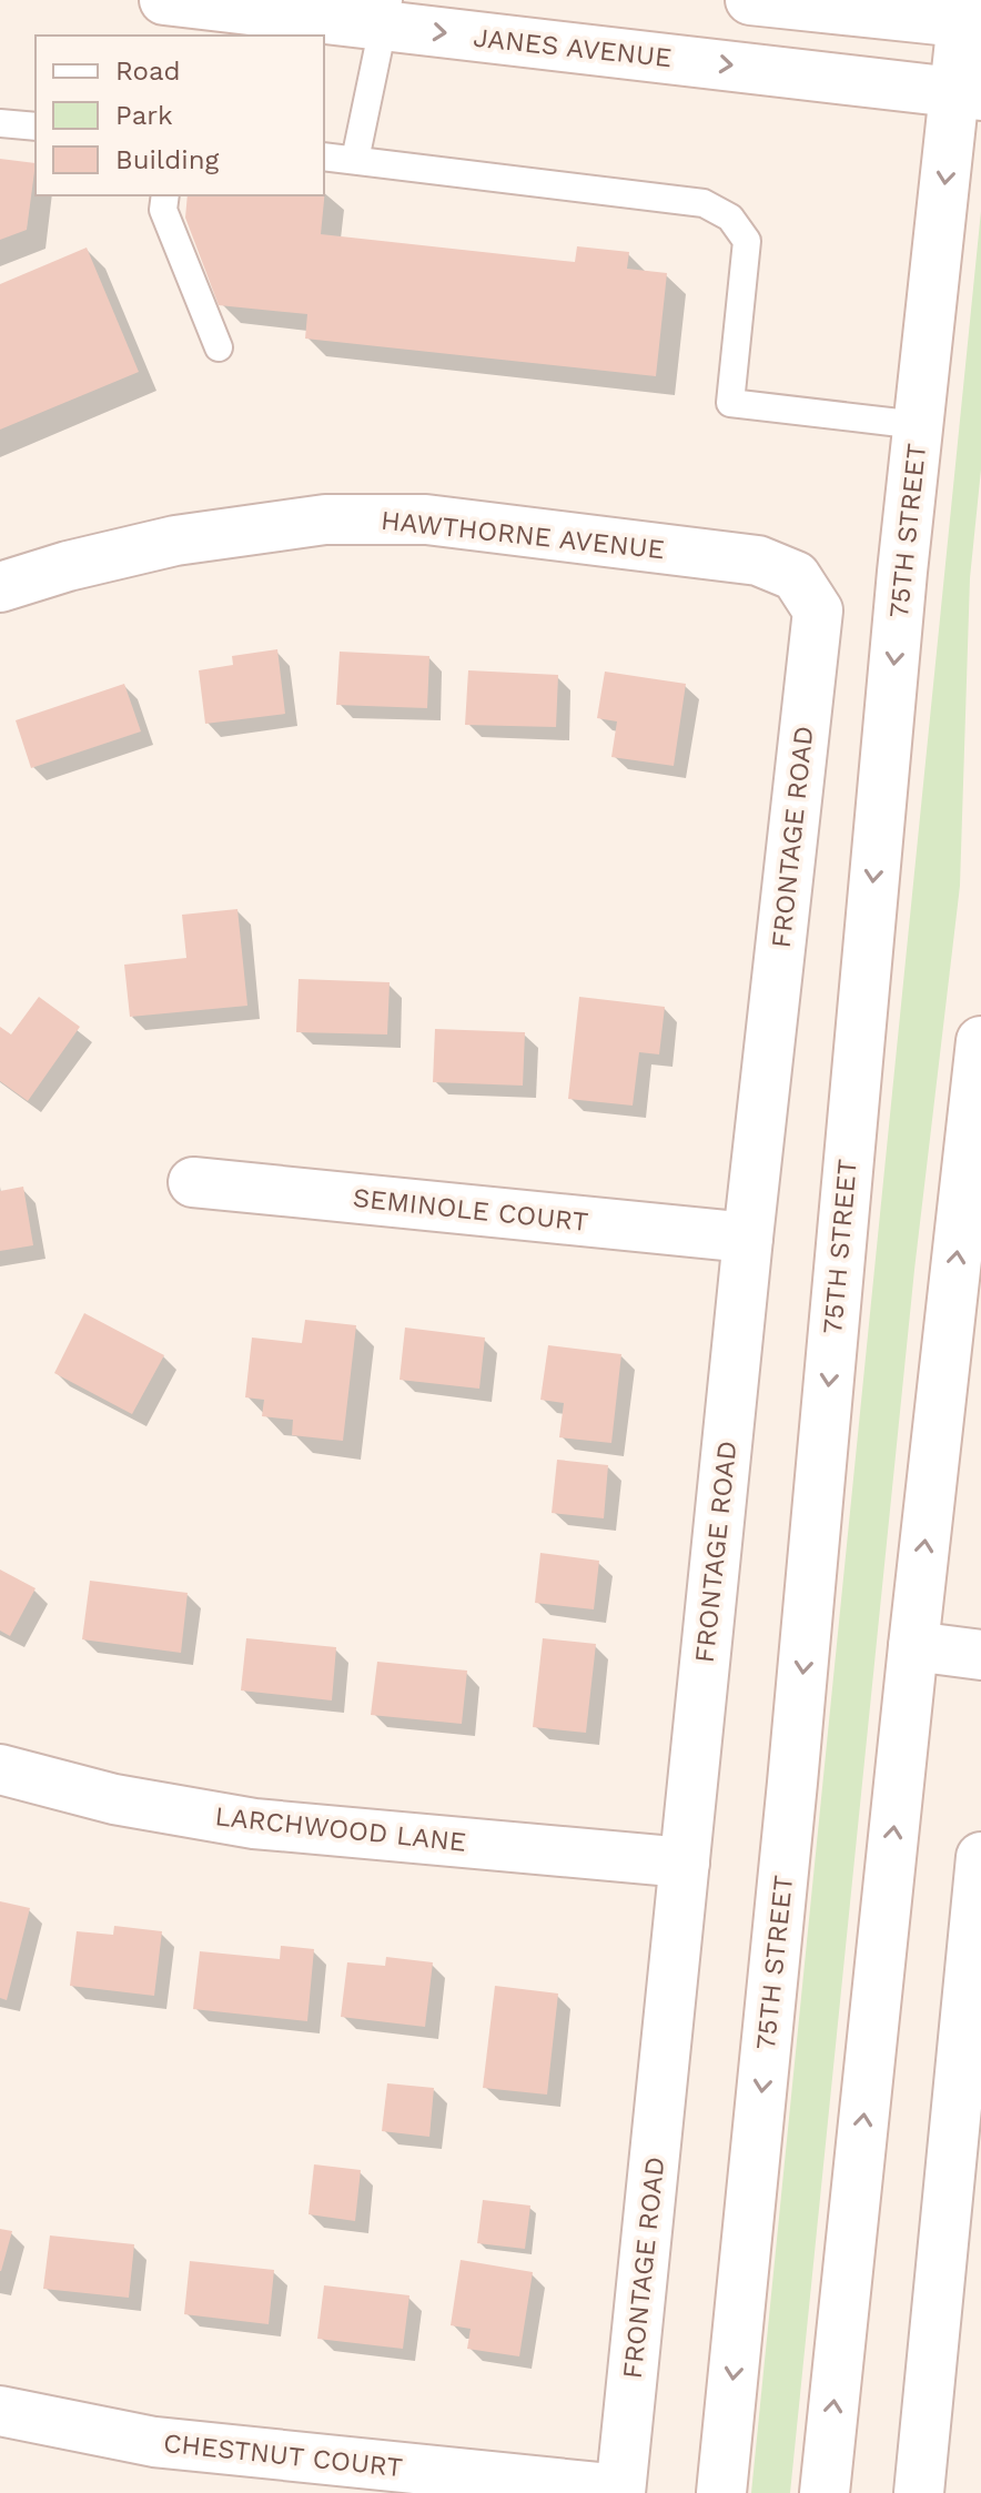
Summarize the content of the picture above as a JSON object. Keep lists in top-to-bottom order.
{
  "streets": {
    "street": [
      "JANES AVENUE",
      "75TH STREET",
      "HAWTHORNE AVENUE",
      "FRONTAGE ROAD",
      "SEMINOLE COURT",
      "LARCHWOOD LANE",
      "CHESTNUT COURT"
    ]
  },
  "crossings": [
    ["JANES AVENUE", "75TH STREET"],
    ["HAWTHORNE AVENUE", "FRONTAGE ROAD"],
    ["FRONTAGE ROAD", "SEMINOLE COURT"],
    ["FRONTAGE ROAD", "LARCHWOOD LANE"],
    ["FRONTAGE ROAD", "CHESTNUT COURT"]
  ],
  "legend": ["Road", "Park", "Building"]
}
